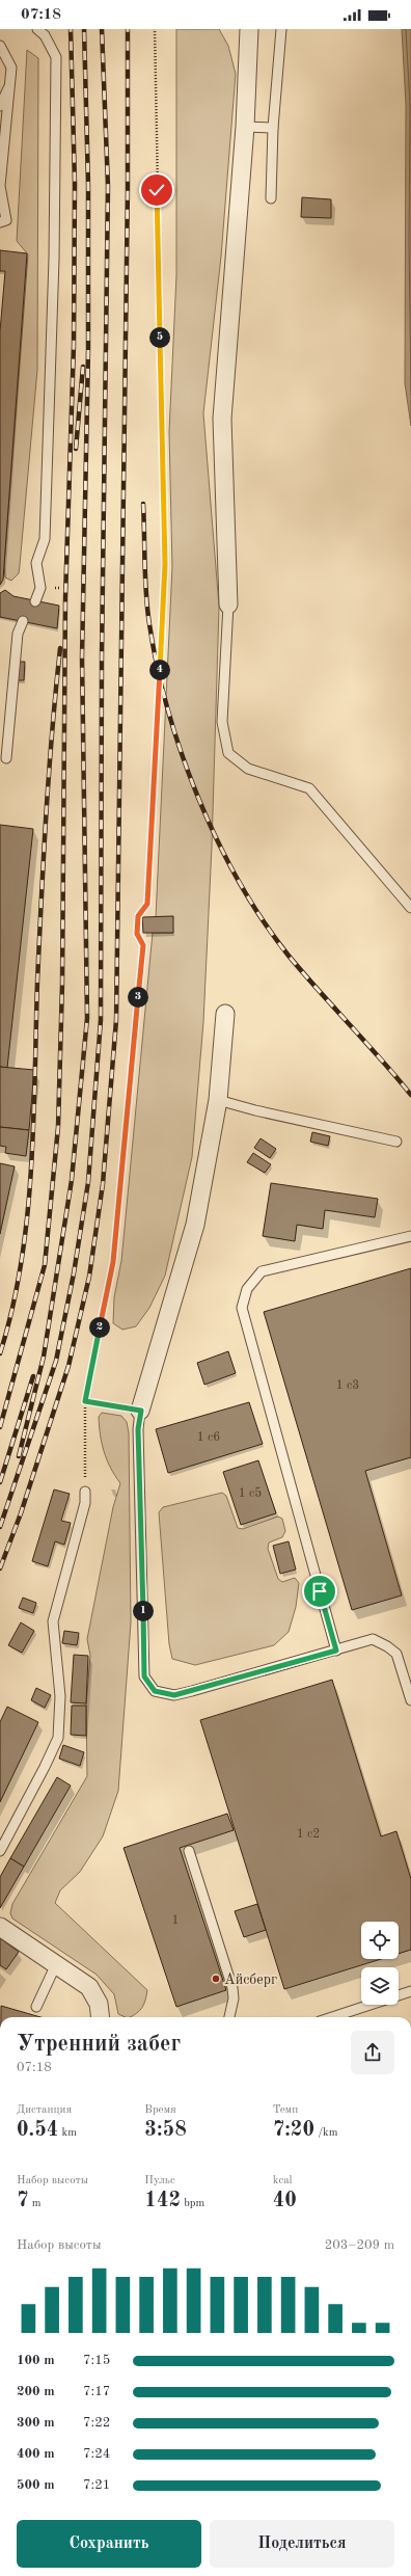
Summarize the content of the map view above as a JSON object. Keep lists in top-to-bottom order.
{
  "places": ["Айсберг"],
  "house_numbers": [
    "1 с3",
    "1 с6",
    "1 с5",
    "1 с2",
    "1"
  ],
  "page": {
    "status": "07:18",
    "pins": [
      "5",
      "4",
      "3",
      "2",
      "1"
    ],
    "heading": ["Утренний забег", "07:18"],
    "stats": [
      ["Дистанция", "0.54 km"],
      ["Время", "3:58"],
      ["Темп", "7:20 /km"],
      ["Набор высоты", "7 m"],
      ["Пульс", "142 bpm"],
      ["kcal", "40"]
    ],
    "chart": ["Набор высоты", "203–209 m"],
    "list": [
      {
        "name": "100 m",
        "note": "7:15"
      },
      {
        "name": "200 m",
        "note": "7:17"
      },
      {
        "name": "300 m",
        "note": "7:22"
      },
      {
        "name": "400 m",
        "note": "7:24"
      },
      {
        "name": "500 m",
        "note": "7:21"
      }
    ],
    "buttons": ["Сохранить", "Поделиться"]
  }
}
